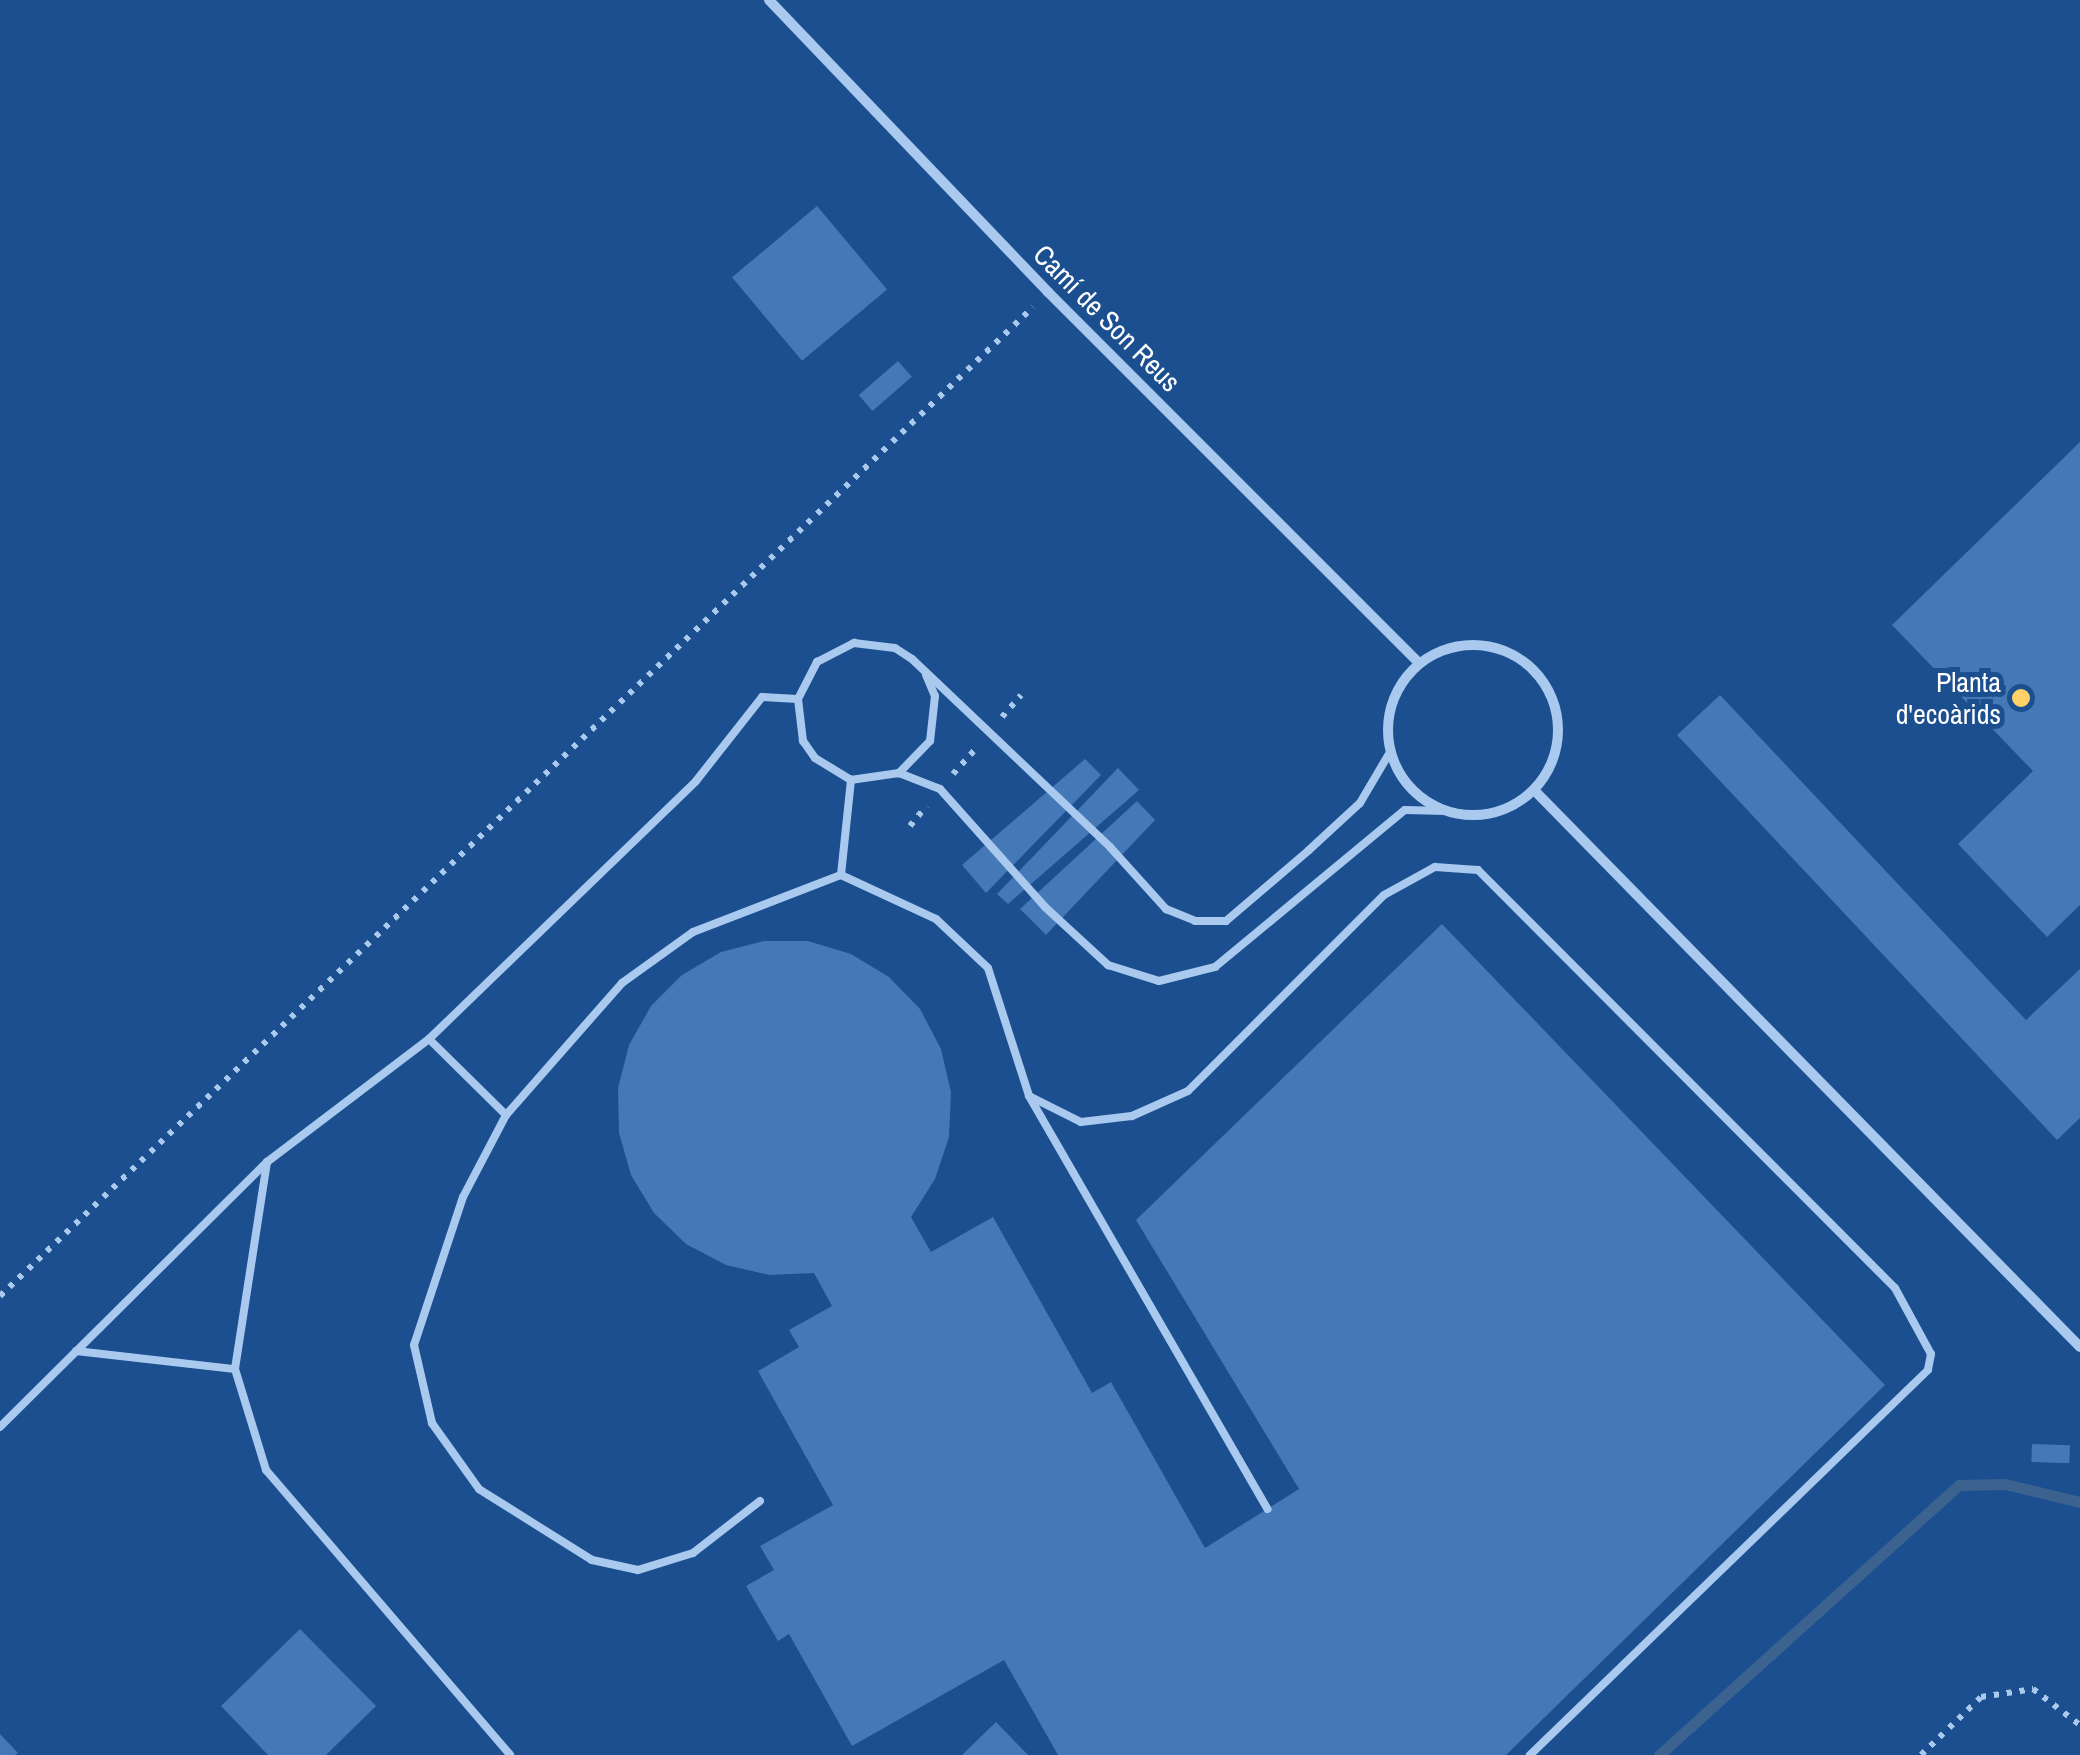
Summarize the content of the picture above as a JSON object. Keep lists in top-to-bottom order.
{
  "streets": {
    "street": ["Camí de Son Reus"]
  },
  "places": ["Planta d'ecoàrids"]
}
